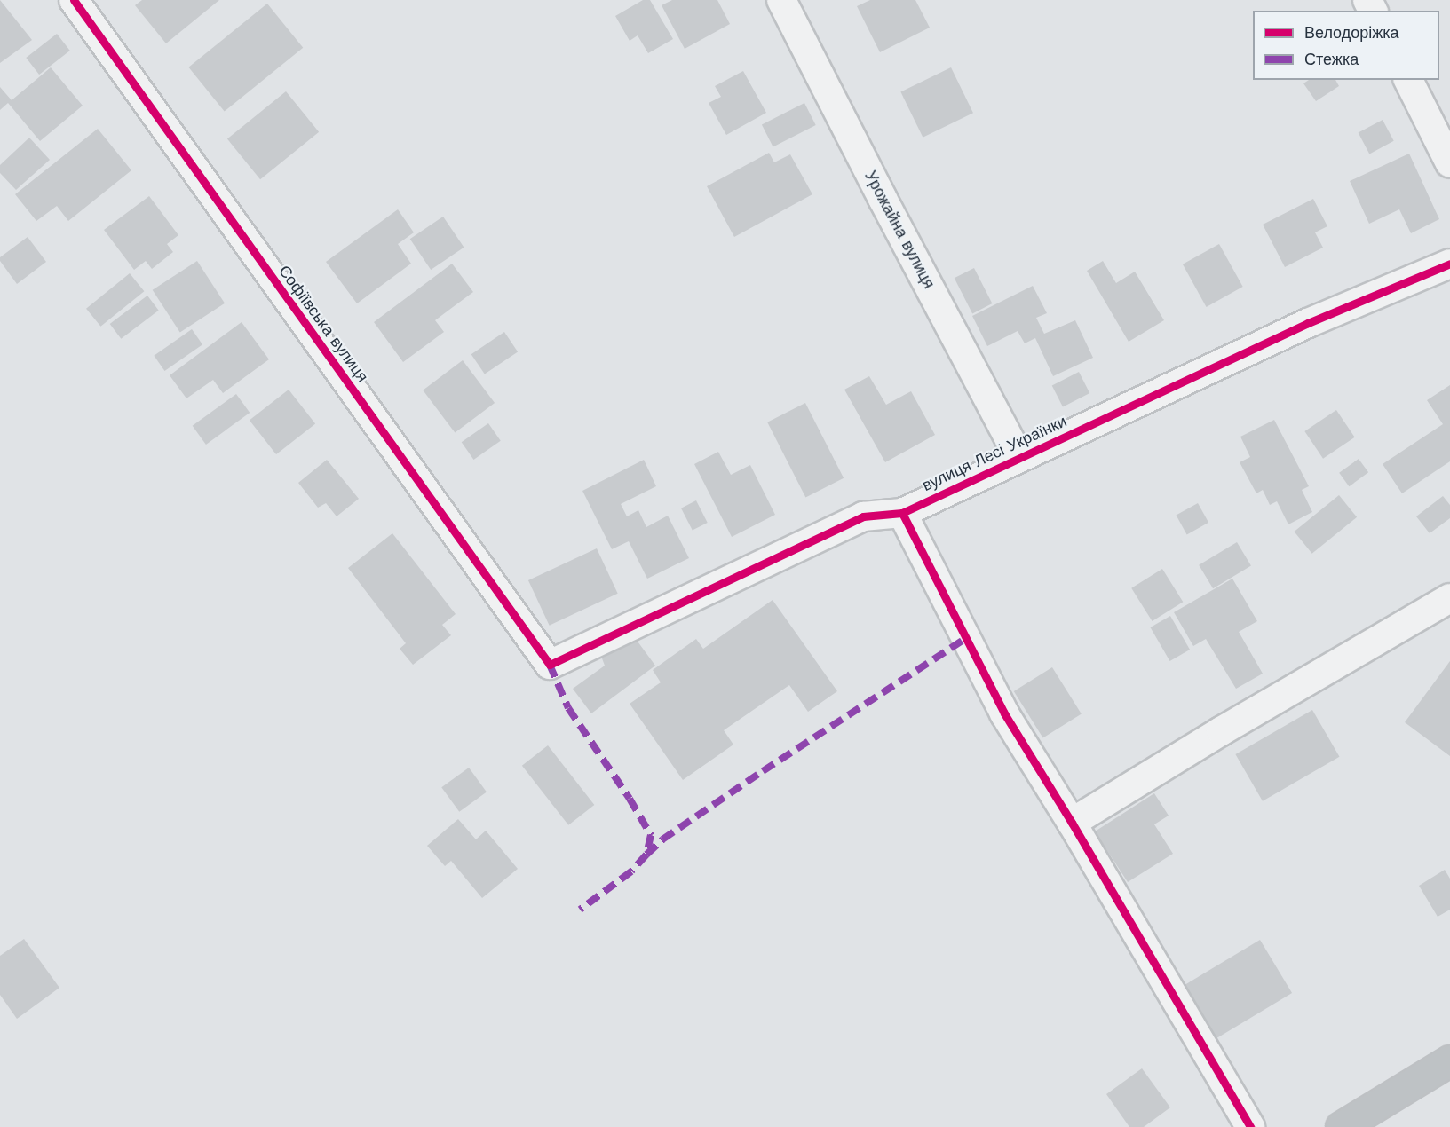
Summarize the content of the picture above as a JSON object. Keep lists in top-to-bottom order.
{
  "streets": {
    "street": ["Урожайна вулиця", "Софіївська вулиця", "вулиця Лесі Українки"]
  },
  "crossings": [
    ["Урожайна вулиця", "вулиця Лесі Українки"],
    ["Софіївська вулиця", "вулиця Лесі Українки"]
  ],
  "legend": ["Велодоріжка", "Стежка"]
}
